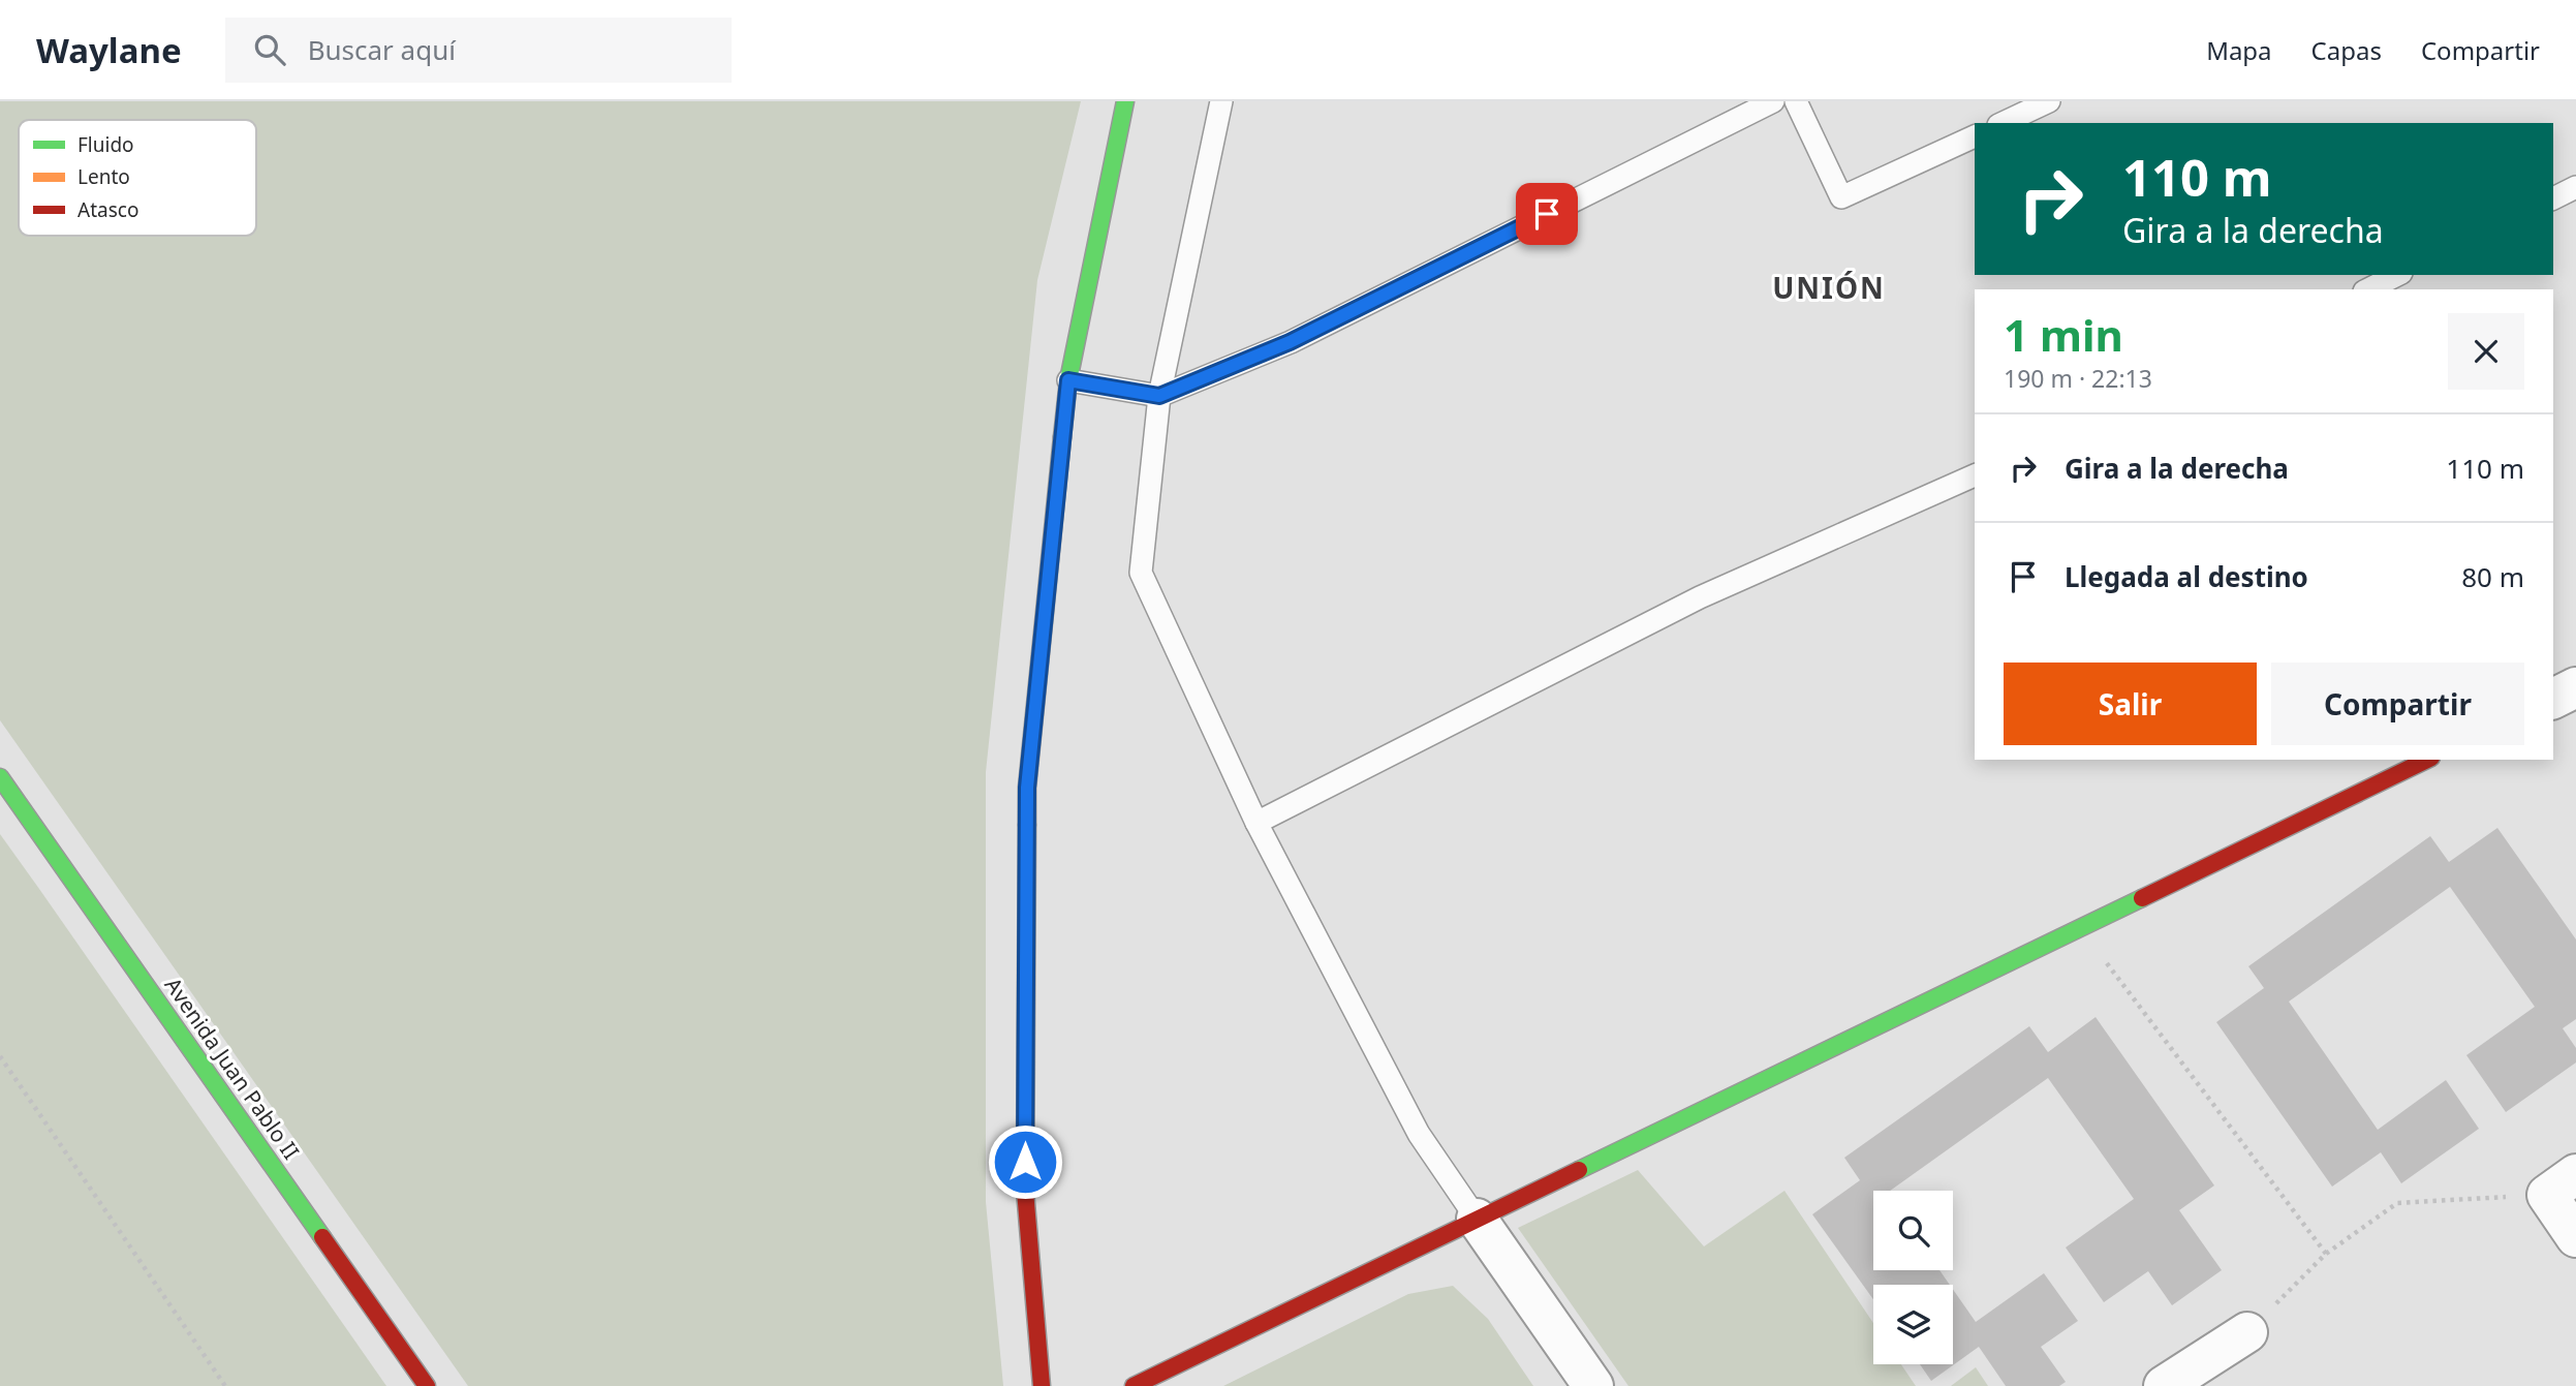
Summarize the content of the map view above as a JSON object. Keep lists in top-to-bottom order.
{
  "streets": {
    "main road": ["Avenida Juan Pablo II"]
  },
  "districts": ["UNIÓN"],
  "legend": ["Fluido", "Lento", "Atasco"],
  "page": {
    "header": "Waylane",
    "search": "Buscar aquí",
    "nav": ["Mapa", "Capas", "Compartir"],
    "turn": ["110 m", "Gira a la derecha"],
    "heading": ["1 min", "190 m · 22:13"],
    "list": [
      {
        "name": "Gira a la derecha",
        "value": "110 m"
      },
      {
        "name": "Llegada al destino",
        "value": "80 m"
      }
    ],
    "buttons": ["Salir", "Compartir"]
  }
}
